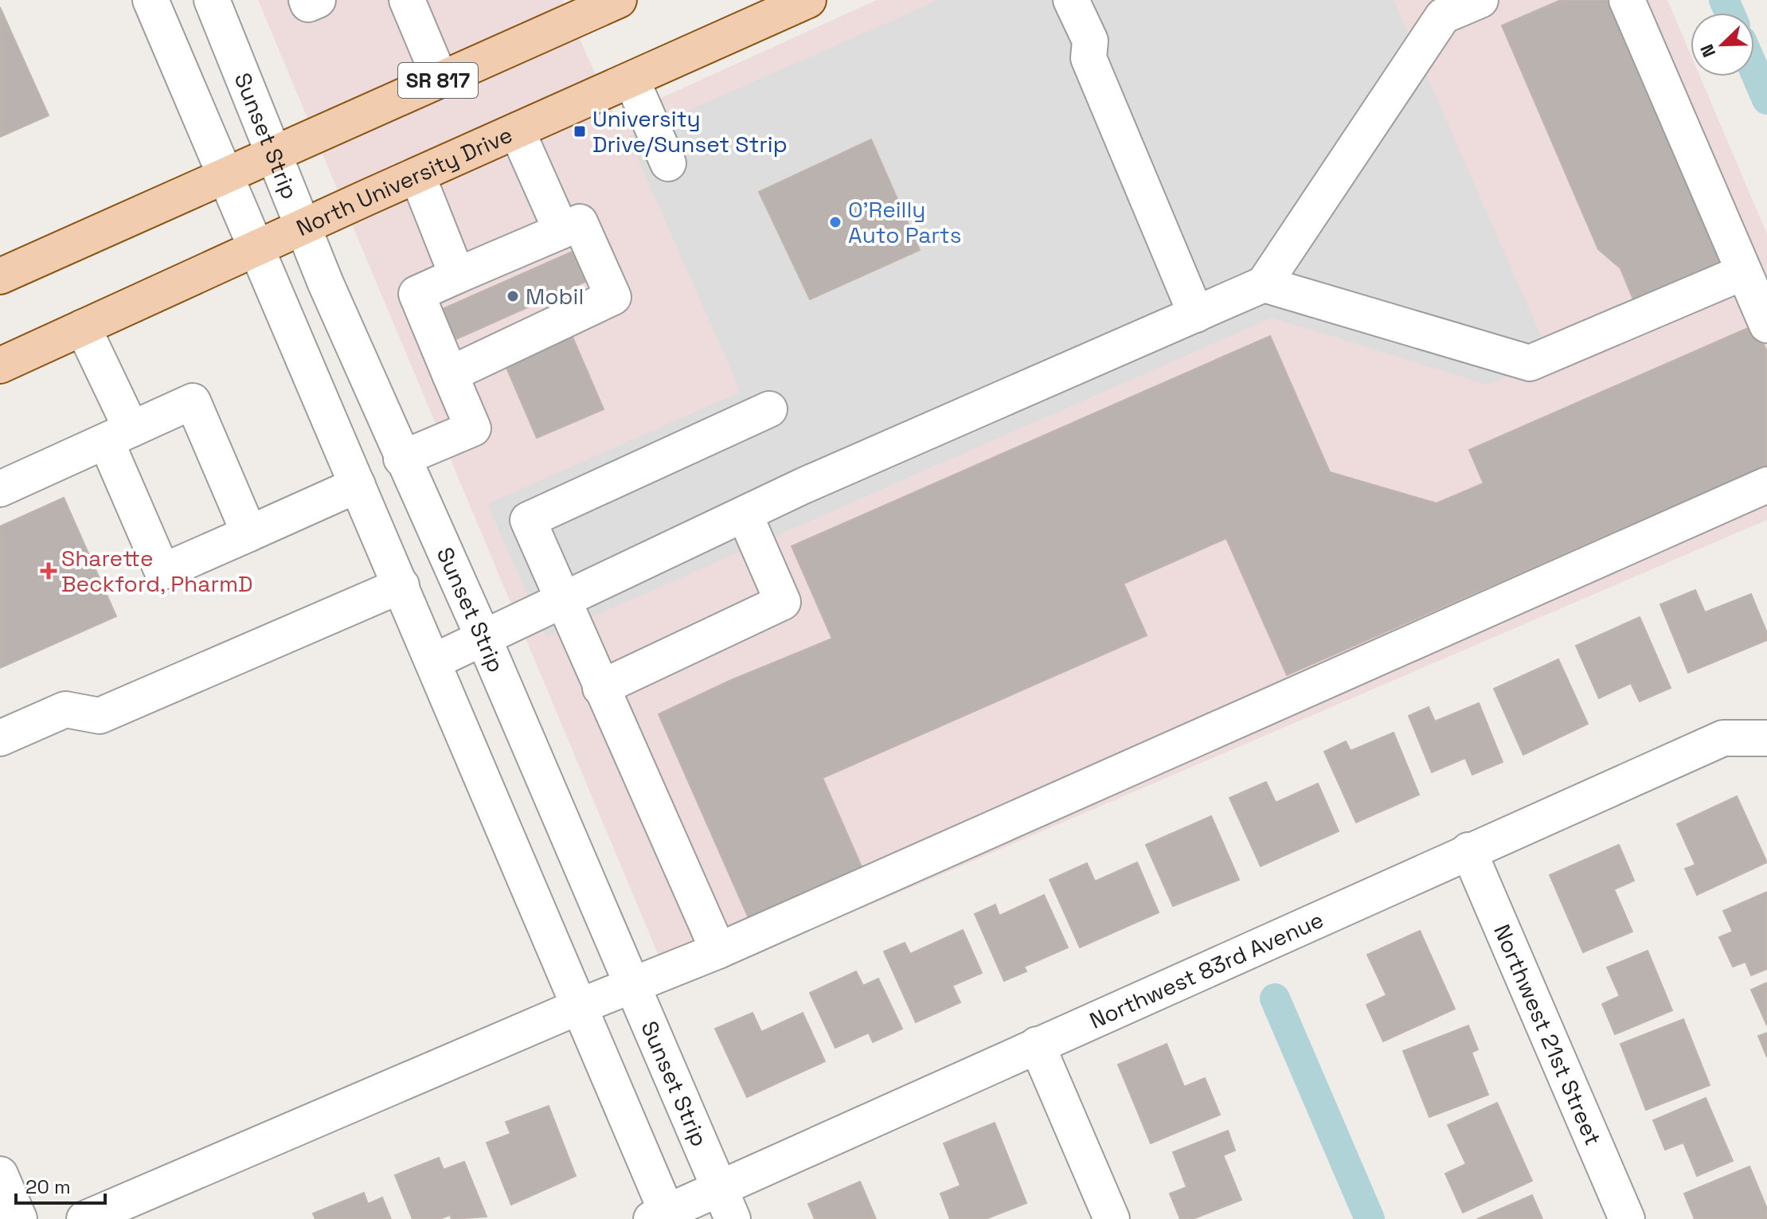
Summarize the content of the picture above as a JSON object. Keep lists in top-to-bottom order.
{
  "streets": {
    "main road": ["SR 817", "North University Drive"],
    "street": ["Sunset Strip", "Northwest 83rd Avenue", "Northwest 21st Street"]
  },
  "crossings": [
    ["SR 817", "Sunset Strip"],
    ["Sunset Strip", "North University Drive"],
    ["Sunset Strip", "Northwest 83rd Avenue"],
    ["Northwest 83rd Avenue", "Northwest 21st Street"]
  ],
  "places": {
    "transit": ["University Drive/Sunset Strip"],
    "other": ["O'Reilly Auto Parts", "Mobil"],
    "health": ["Sharette Beckford, PharmD"]
  },
  "scale_bar": "20 m",
  "north": "bottom left"
}
